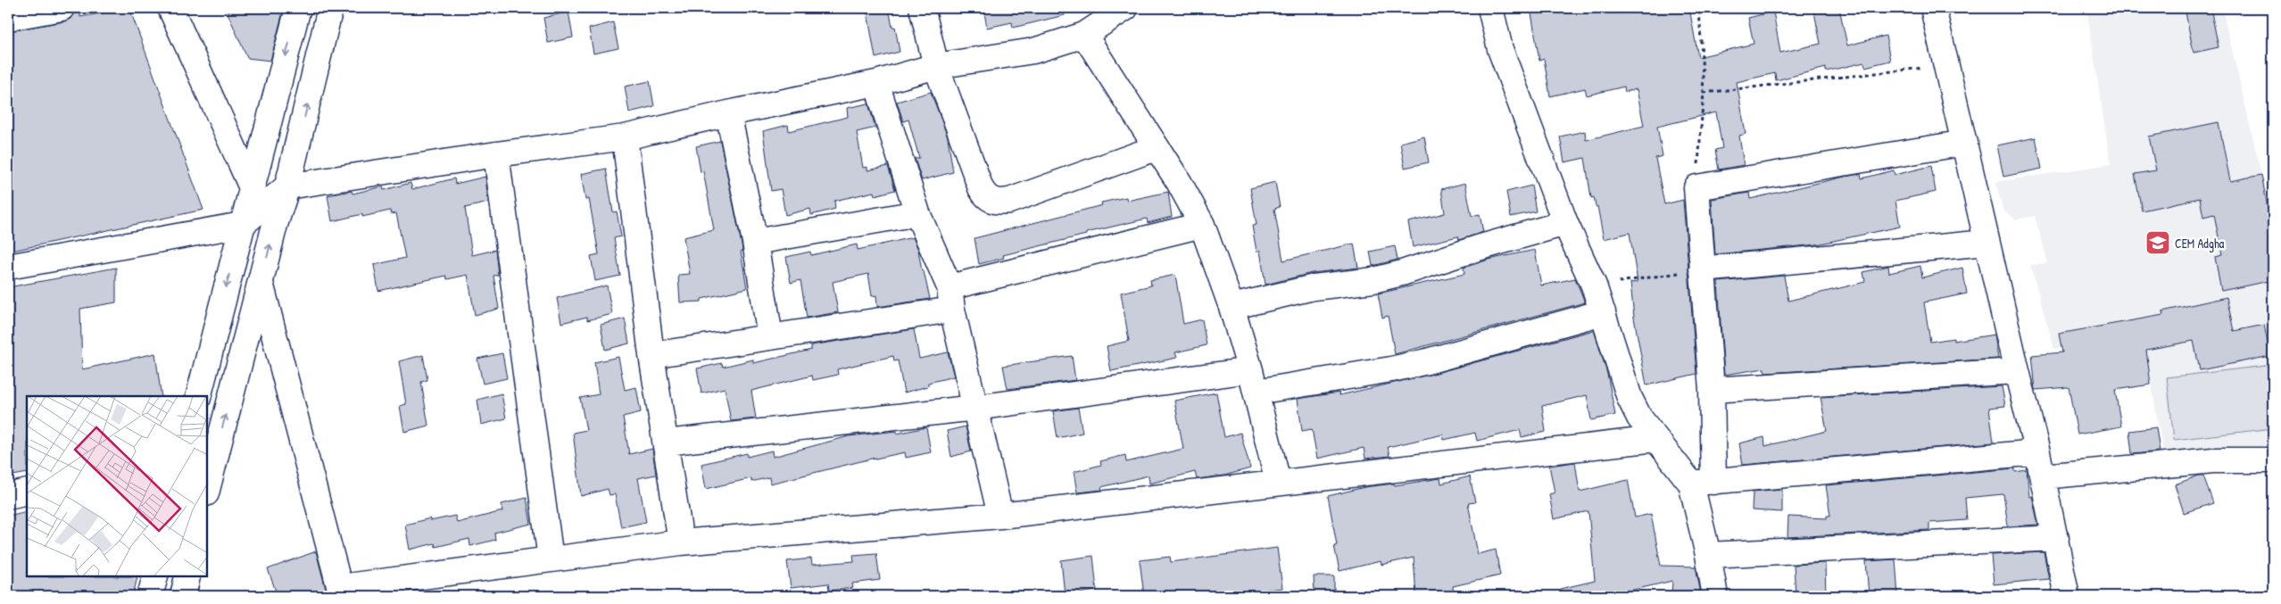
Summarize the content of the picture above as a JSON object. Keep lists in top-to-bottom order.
{
  "places": {
    "school or university": ["CEM Adgha"]
  }
}
